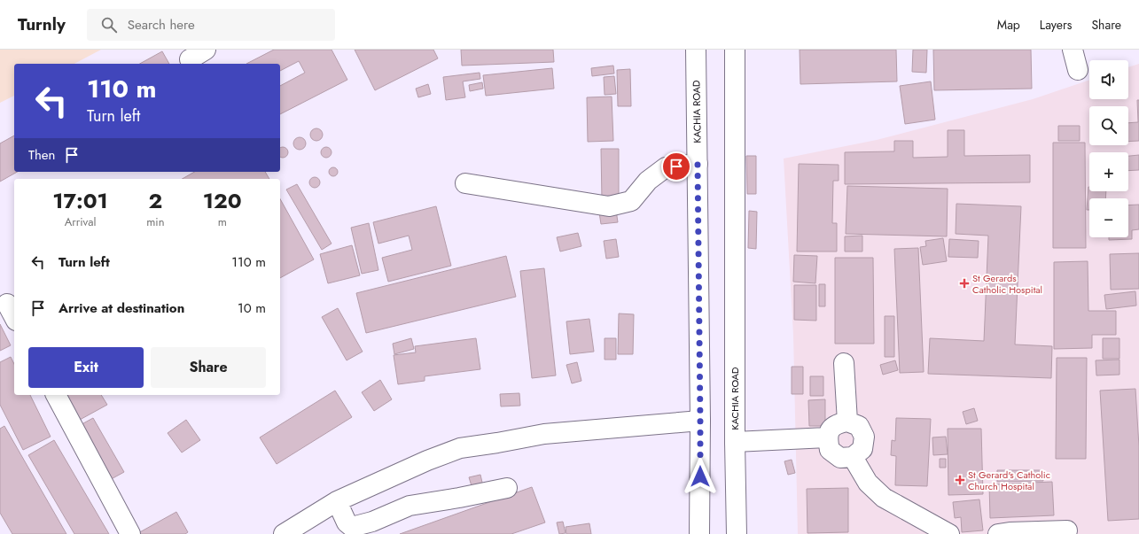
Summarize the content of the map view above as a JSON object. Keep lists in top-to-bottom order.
{
  "streets": {
    "main road": ["KACHIA ROAD"]
  },
  "places": {
    "health": ["St Gerards Catholic Hospital", "St Gerard's Catholic Church Hospital"]
  },
  "page": {
    "header": "Turnly",
    "search": "Search here",
    "nav": ["Map", "Layers", "Share"],
    "map_buttons": ["+", "−"],
    "turn": ["110 m", "Turn left"],
    "then": "Then",
    "eta": [
      "17:01",
      "Arrival",
      "2",
      "min",
      "120",
      "m"
    ],
    "list": [
      {
        "name": "Turn left",
        "value": "110 m"
      },
      {
        "name": "Arrive at destination",
        "value": "10 m"
      }
    ],
    "buttons": ["Exit", "Share"]
  }
}
